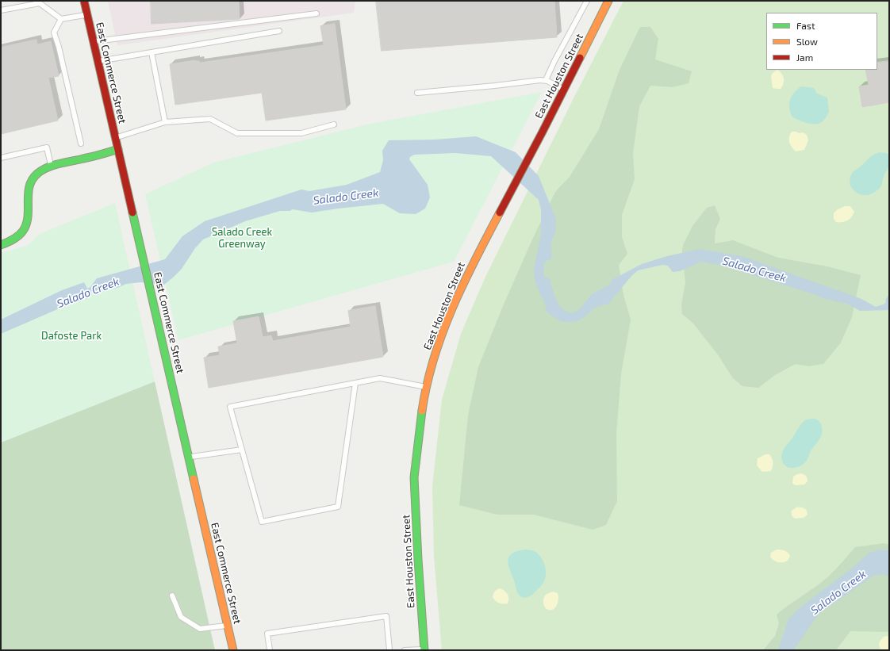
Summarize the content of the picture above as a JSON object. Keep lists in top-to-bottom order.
{
  "streets": {
    "main road": ["East Commerce Street", "East Houston Street"]
  },
  "water": ["Salado Creek"],
  "parks": ["Salado Creek Greenway", "Dafoste Park"],
  "legend": ["Fast", "Slow", "Jam"]
}
